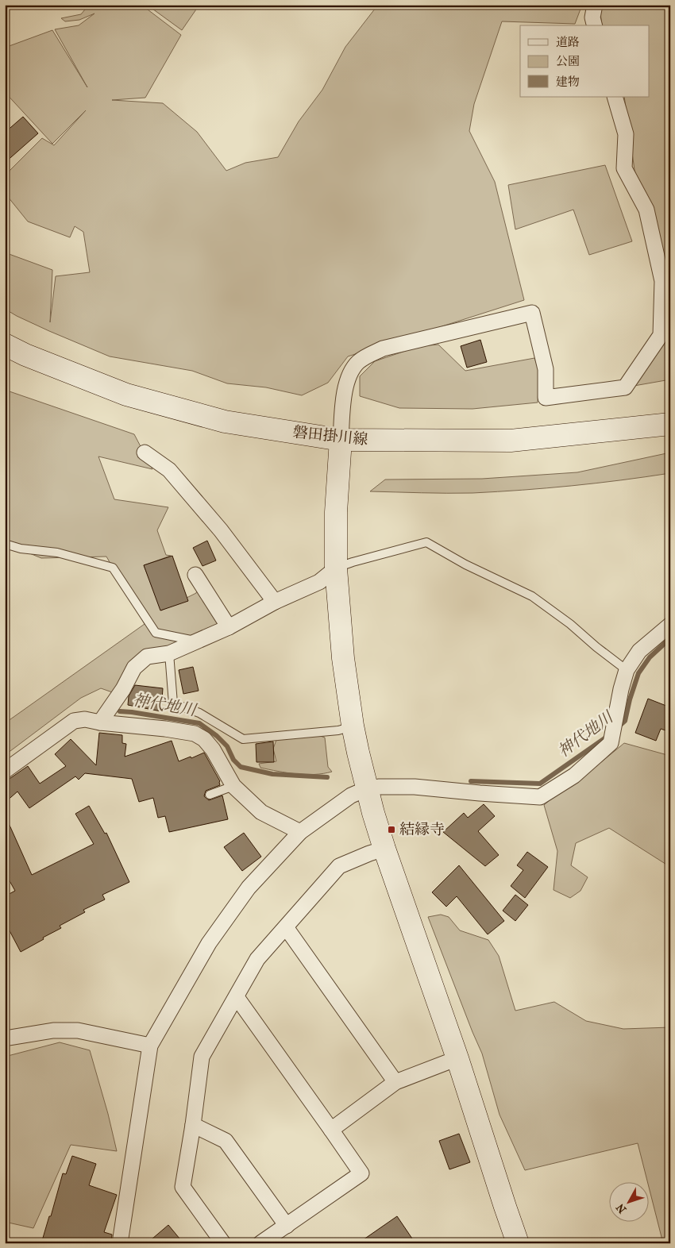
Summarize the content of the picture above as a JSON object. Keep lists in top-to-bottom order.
{
  "streets": {
    "street": ["磐田掛川線"]
  },
  "water": ["神代地川"],
  "places": {
    "transit": ["結縁寺"]
  },
  "legend": ["道路", "公園", "建物"],
  "north": "bottom left"
}
